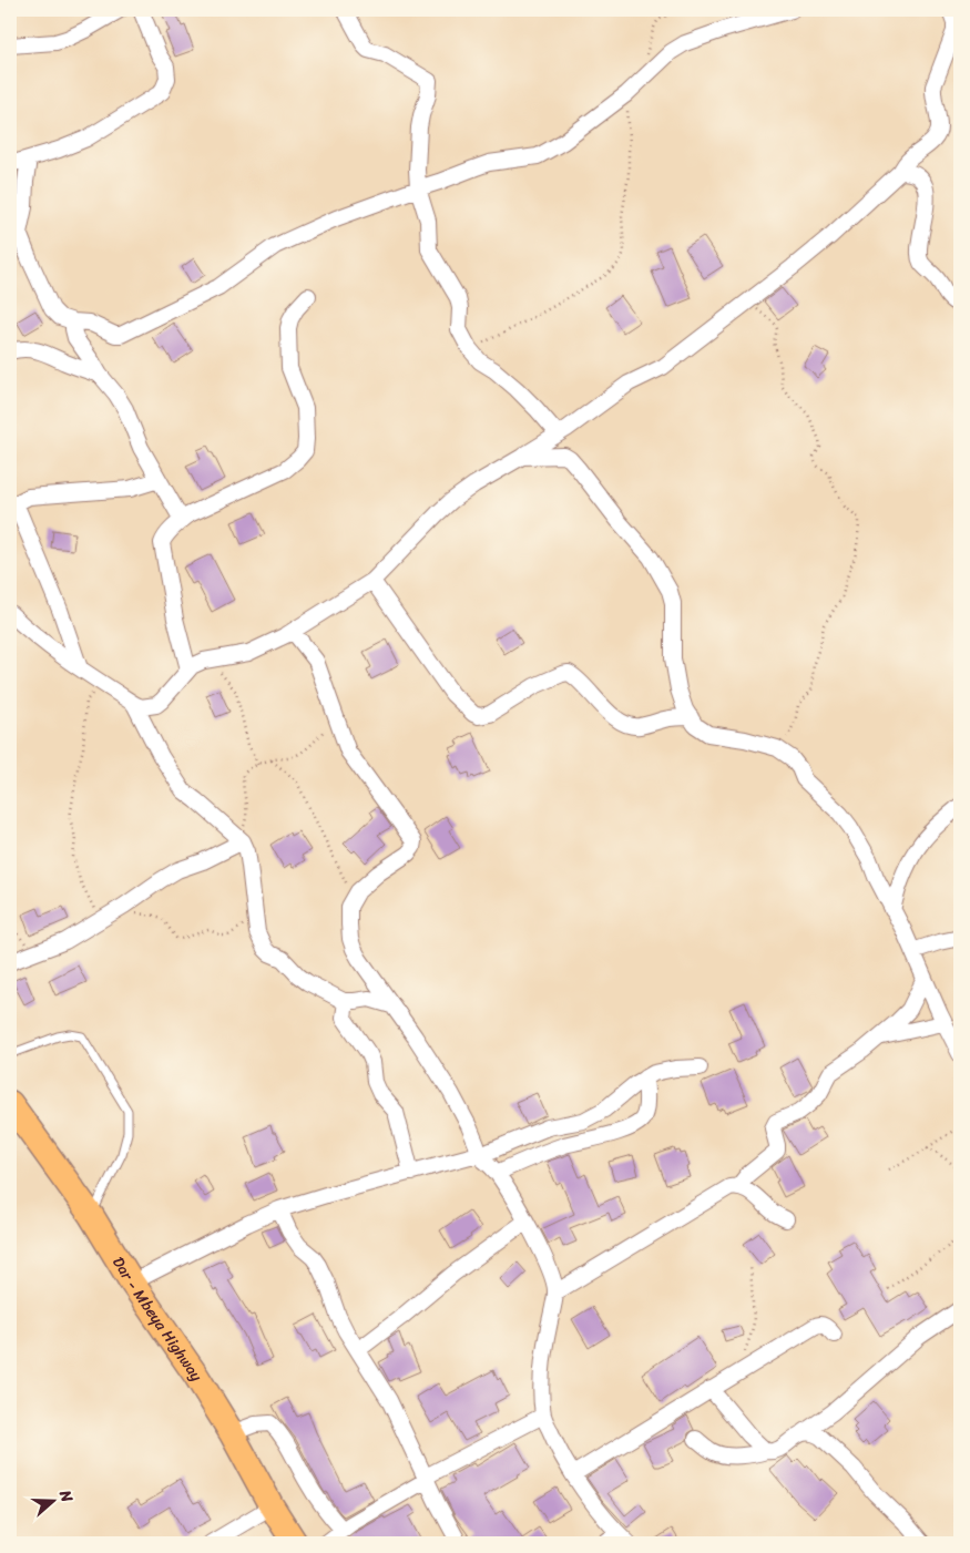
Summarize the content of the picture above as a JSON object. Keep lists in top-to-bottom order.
{
  "streets": {
    "highway": ["Dar - Mbeya Highway"]
  },
  "north": "right"
}
